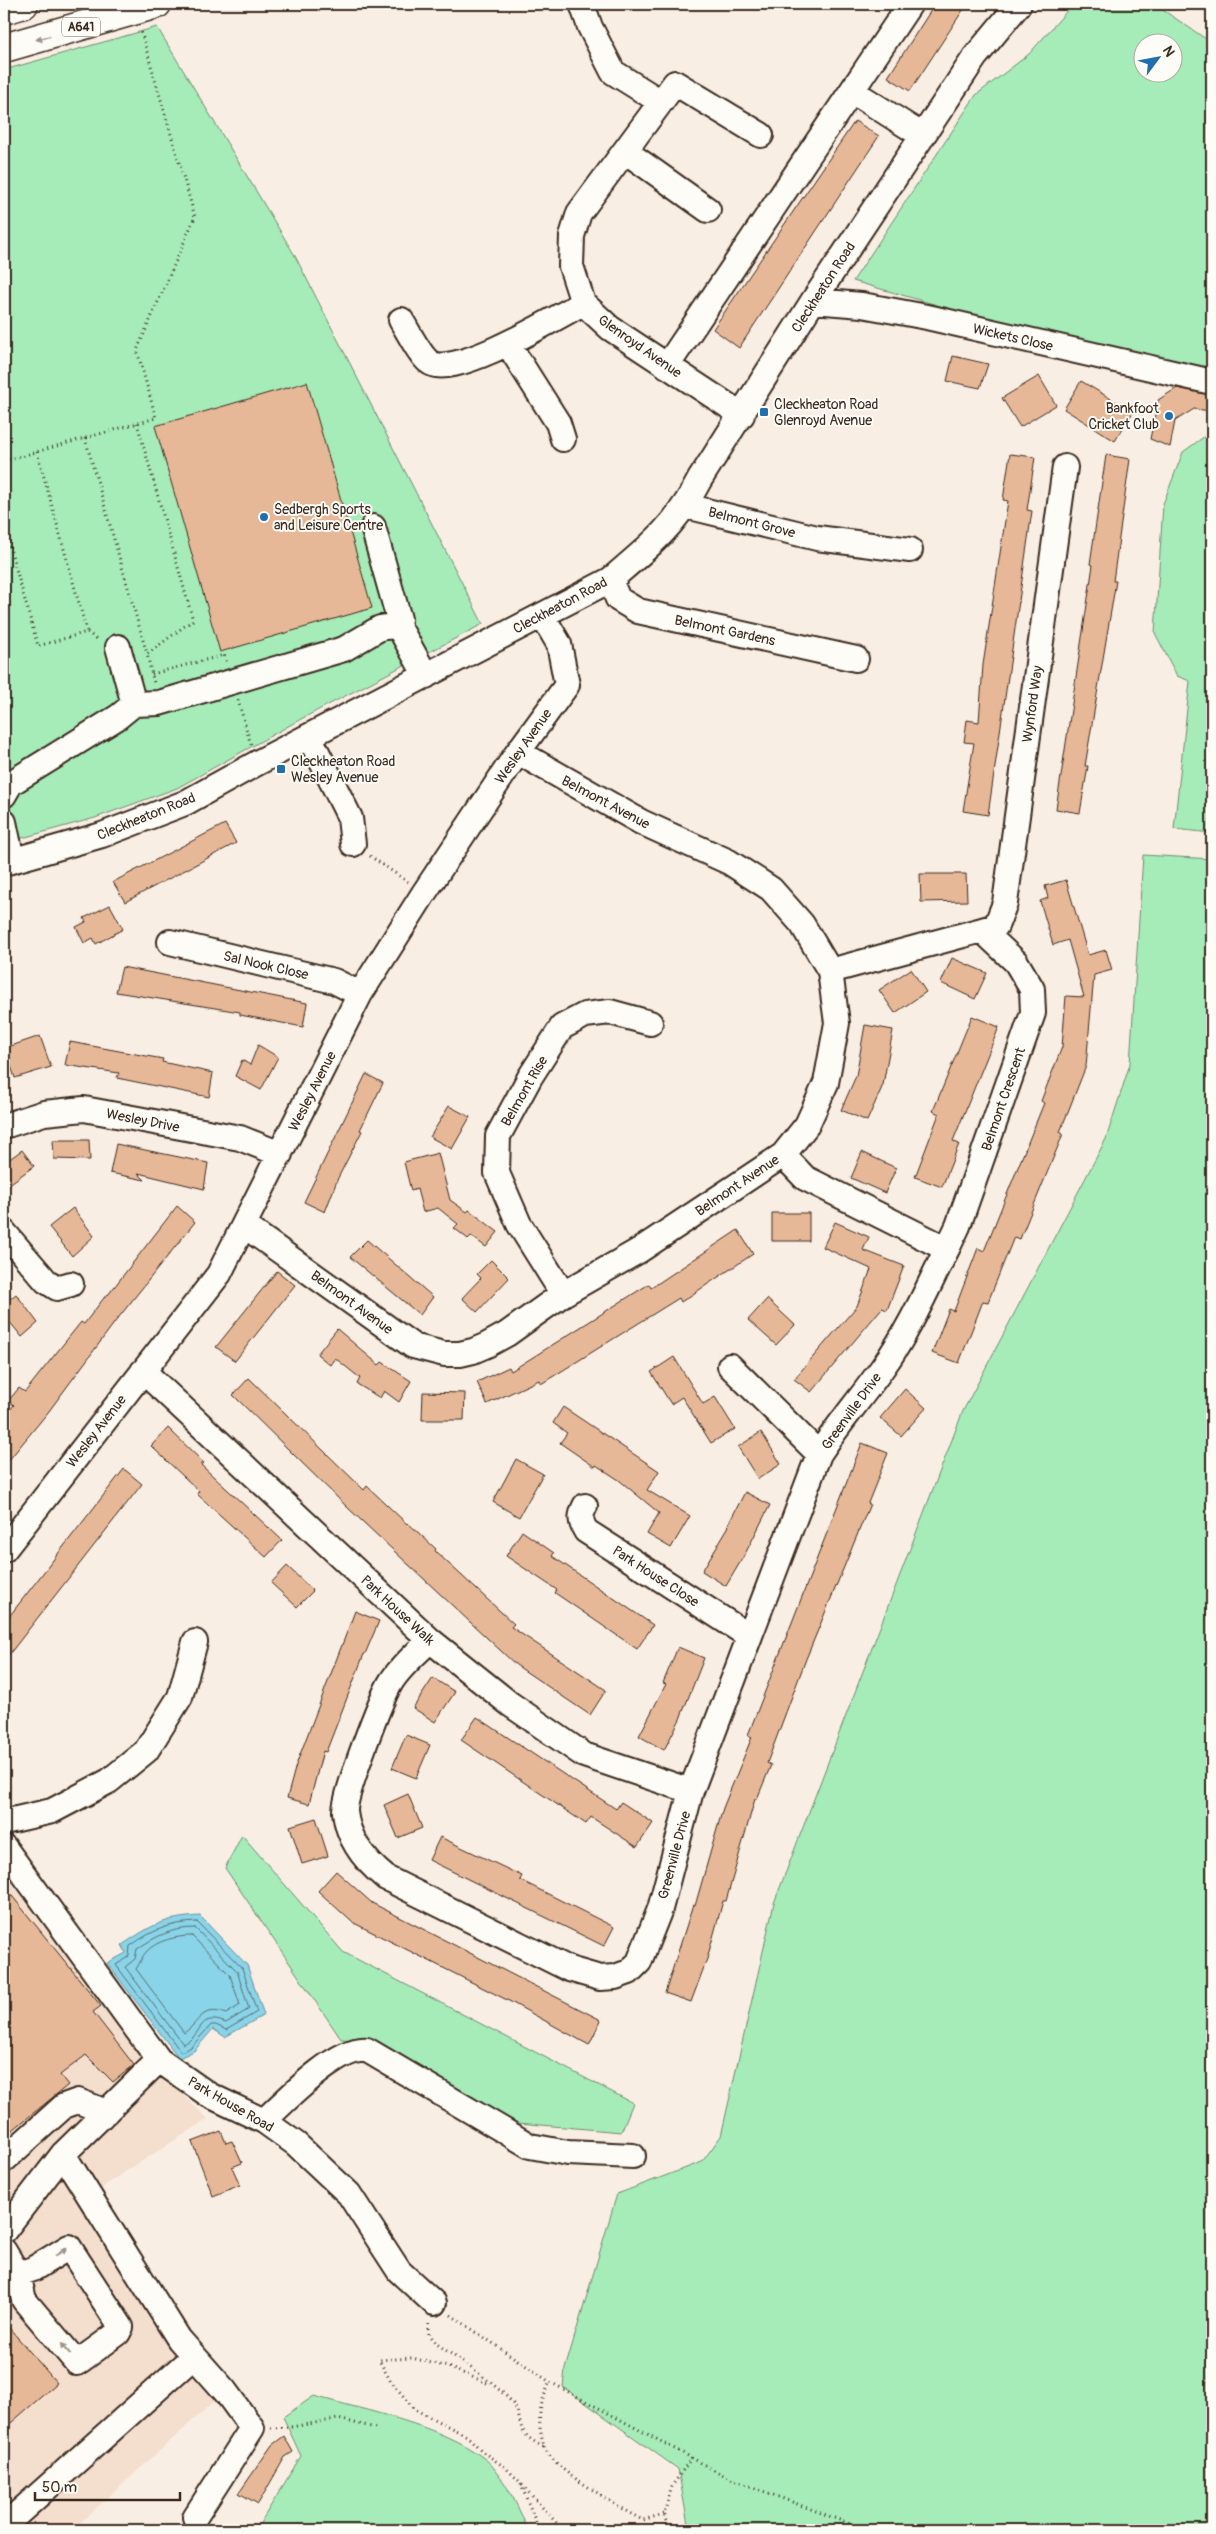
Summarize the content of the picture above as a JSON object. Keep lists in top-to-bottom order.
{
  "streets": {
    "main road": ["A641"],
    "street": [
      "Cleckheaton Road",
      "Wickets Close",
      "Glenroyd Avenue",
      "Belmont Grove",
      "Belmont Gardens",
      "Wynford Way",
      "Wesley Avenue",
      "Belmont Avenue",
      "Sal Nook Close",
      "Belmont Rise",
      "Belmont Crescent",
      "Wesley Drive",
      "Greenville Drive",
      "Park House Close",
      "Park House Walk",
      "Park House Road"
    ]
  },
  "crossings": [
    ["Cleckheaton Road", "Wickets Close"],
    ["Cleckheaton Road", "Glenroyd Avenue"],
    ["Cleckheaton Road", "Belmont Grove"],
    ["Cleckheaton Road", "Belmont Gardens"],
    ["Cleckheaton Road", "Wesley Avenue"],
    ["Wynford Way", "Belmont Crescent"],
    ["Wesley Avenue", "Belmont Avenue"],
    ["Wesley Avenue", "Sal Nook Close"],
    ["Wesley Avenue", "Wesley Drive"],
    ["Wesley Avenue", "Park House Walk"],
    ["Belmont Avenue", "Belmont Rise"],
    ["Belmont Crescent", "Greenville Drive"],
    ["Greenville Drive", "Park House Close"],
    ["Greenville Drive", "Park House Walk"]
  ],
  "places": {
    "transit": ["Cleckheaton Road Glenroyd Avenue", "Cleckheaton Road Wesley Avenue"],
    "other": ["Bankfoot Cricket Club", "Sedbergh Sports and Leisure Centre"]
  },
  "scale_bar": "50 m",
  "north": "top right"
}
